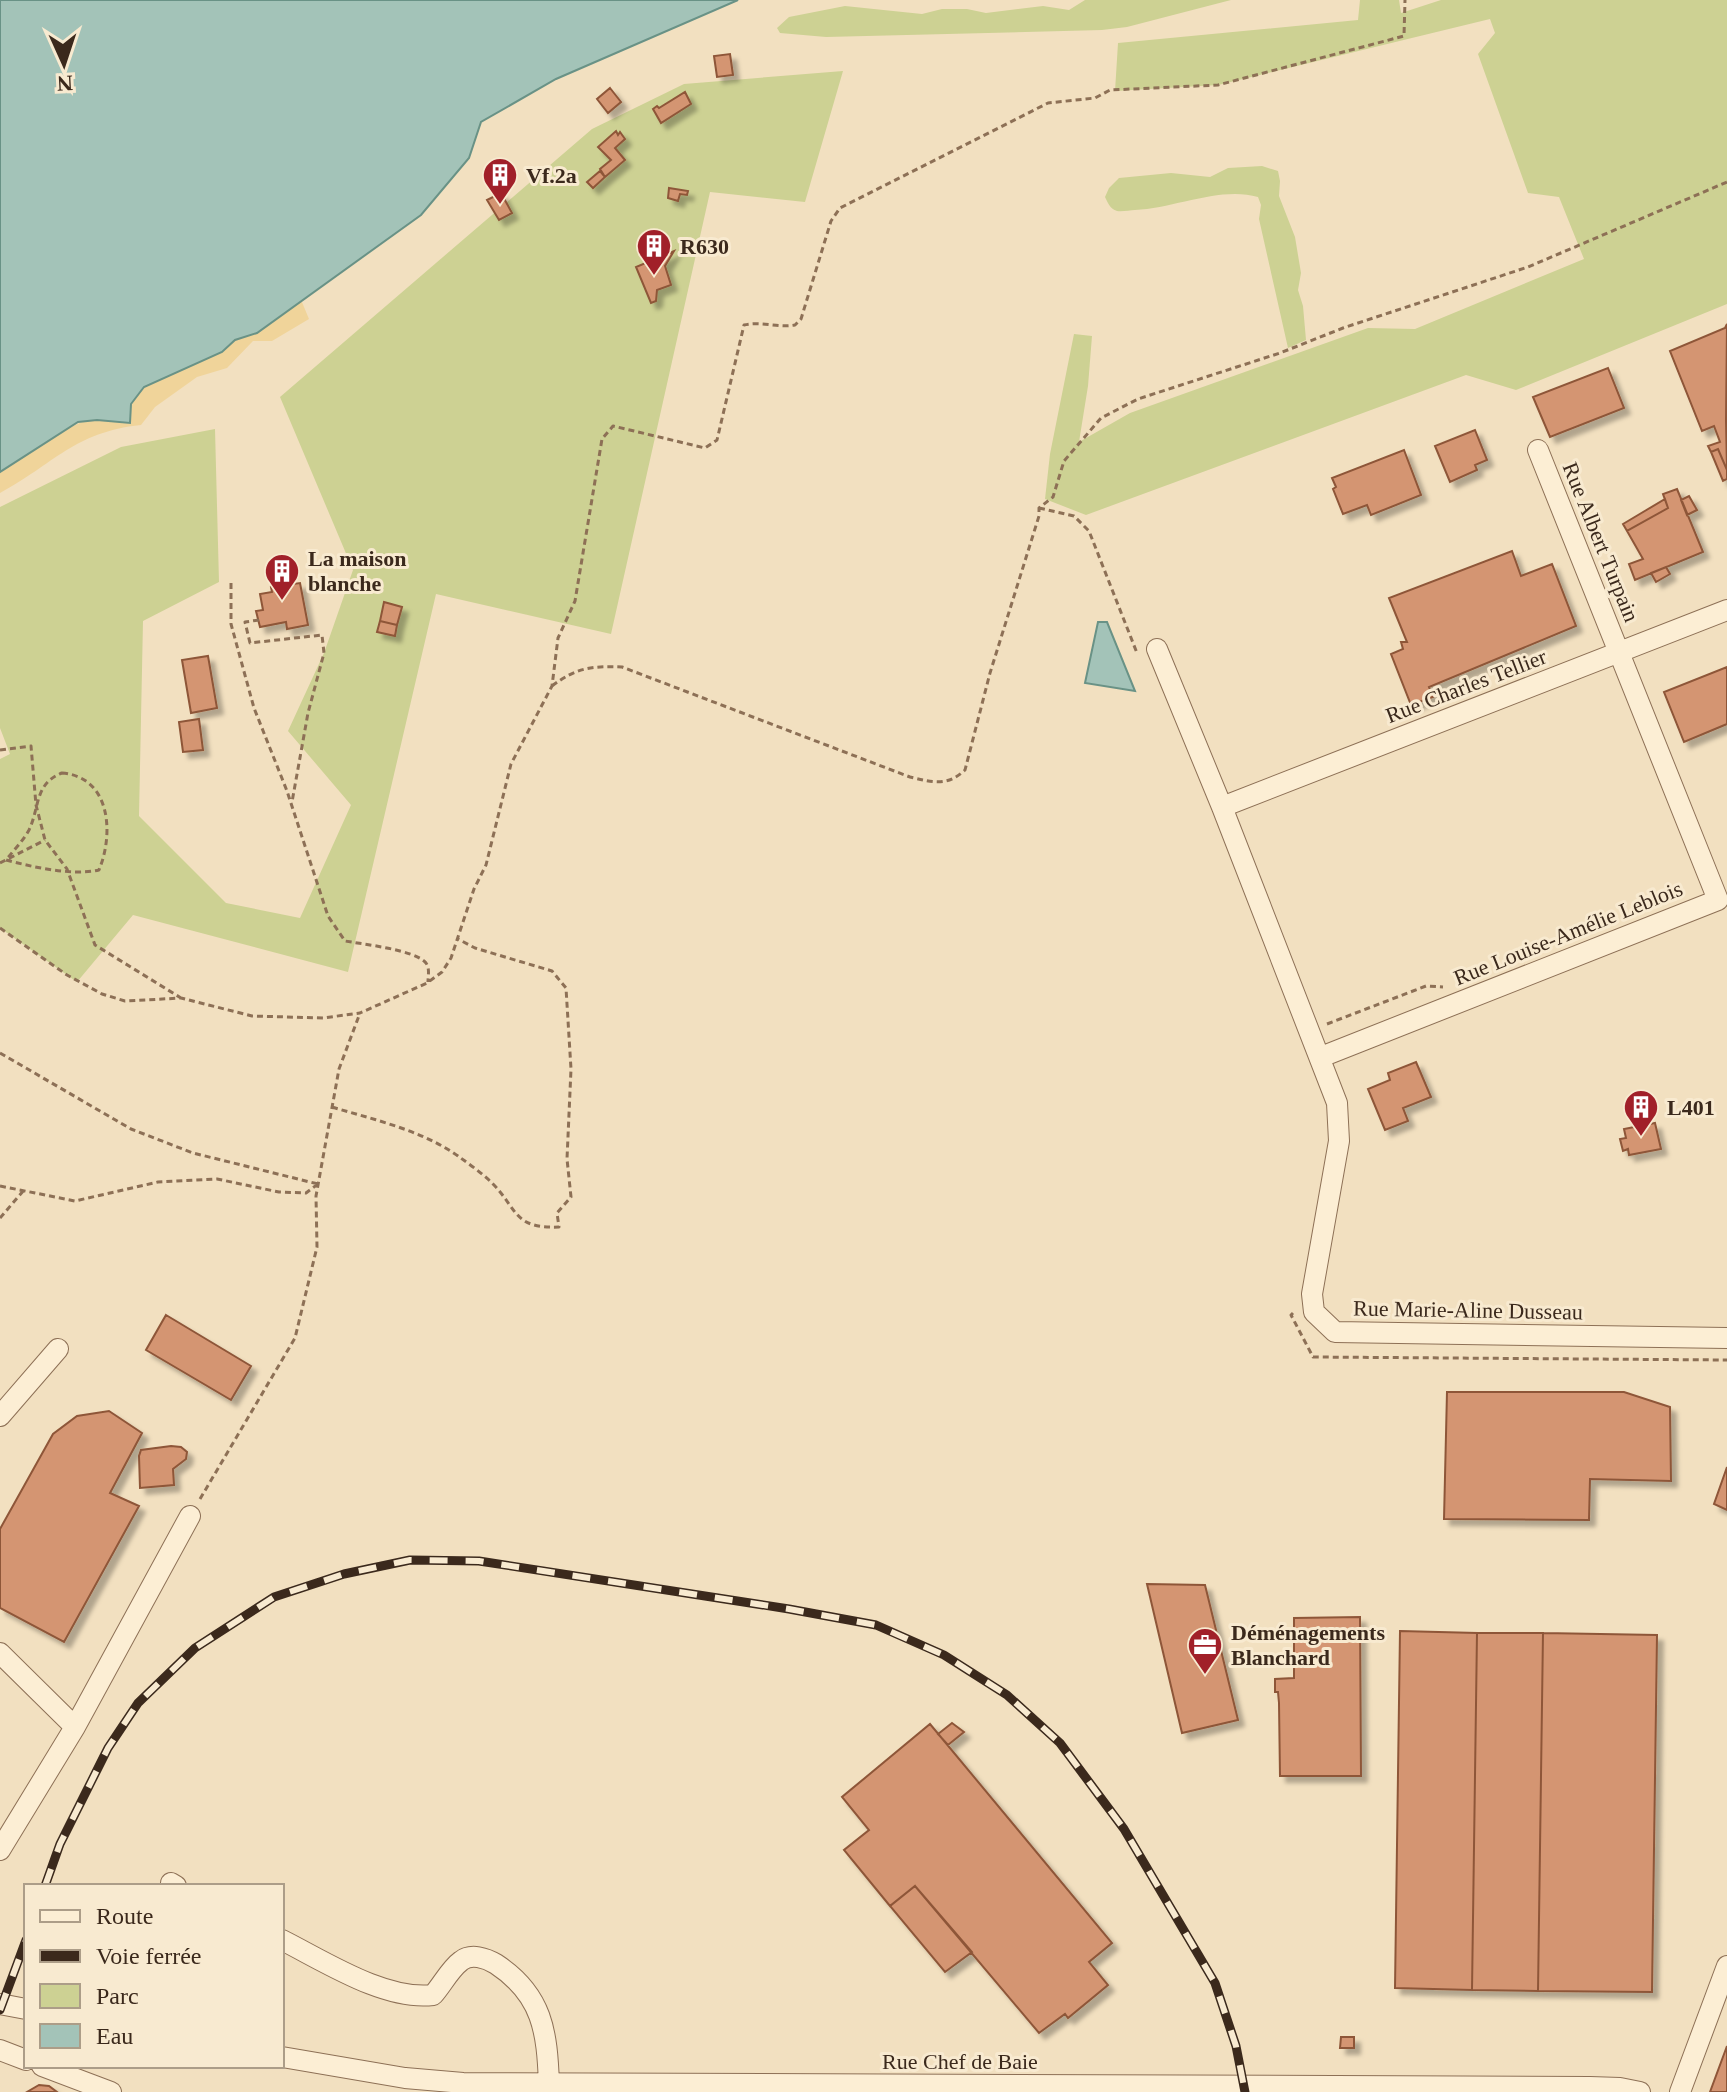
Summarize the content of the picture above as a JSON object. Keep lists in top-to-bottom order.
{
  "streets": {
    "street": [
      "Rue Albert Turpain",
      "Rue Charles Tellier",
      "Rue Louise-Amélie Leblois",
      "Rue Marie-Aline Dusseau",
      "Rue Chef de Baie"
    ]
  },
  "crossings": [
    ["Rue Albert Turpain", "Rue Charles Tellier"],
    ["Rue Albert Turpain", "Rue Louise-Amélie Leblois"],
    ["Rue Charles Tellier", "Rue Louise-Amélie Leblois"],
    ["Rue Charles Tellier", "Rue Marie-Aline Dusseau"],
    ["Rue Louise-Amélie Leblois", "Rue Marie-Aline Dusseau"]
  ],
  "places": {
    "building": [
      "Vf.2a",
      "R630",
      "La maison blanche",
      "L401"
    ],
    "office": ["Déménagements Blanchard"]
  },
  "legend": [
    "Route",
    "Voie ferrée",
    "Parc",
    "Eau"
  ],
  "north": "bottom"
}
